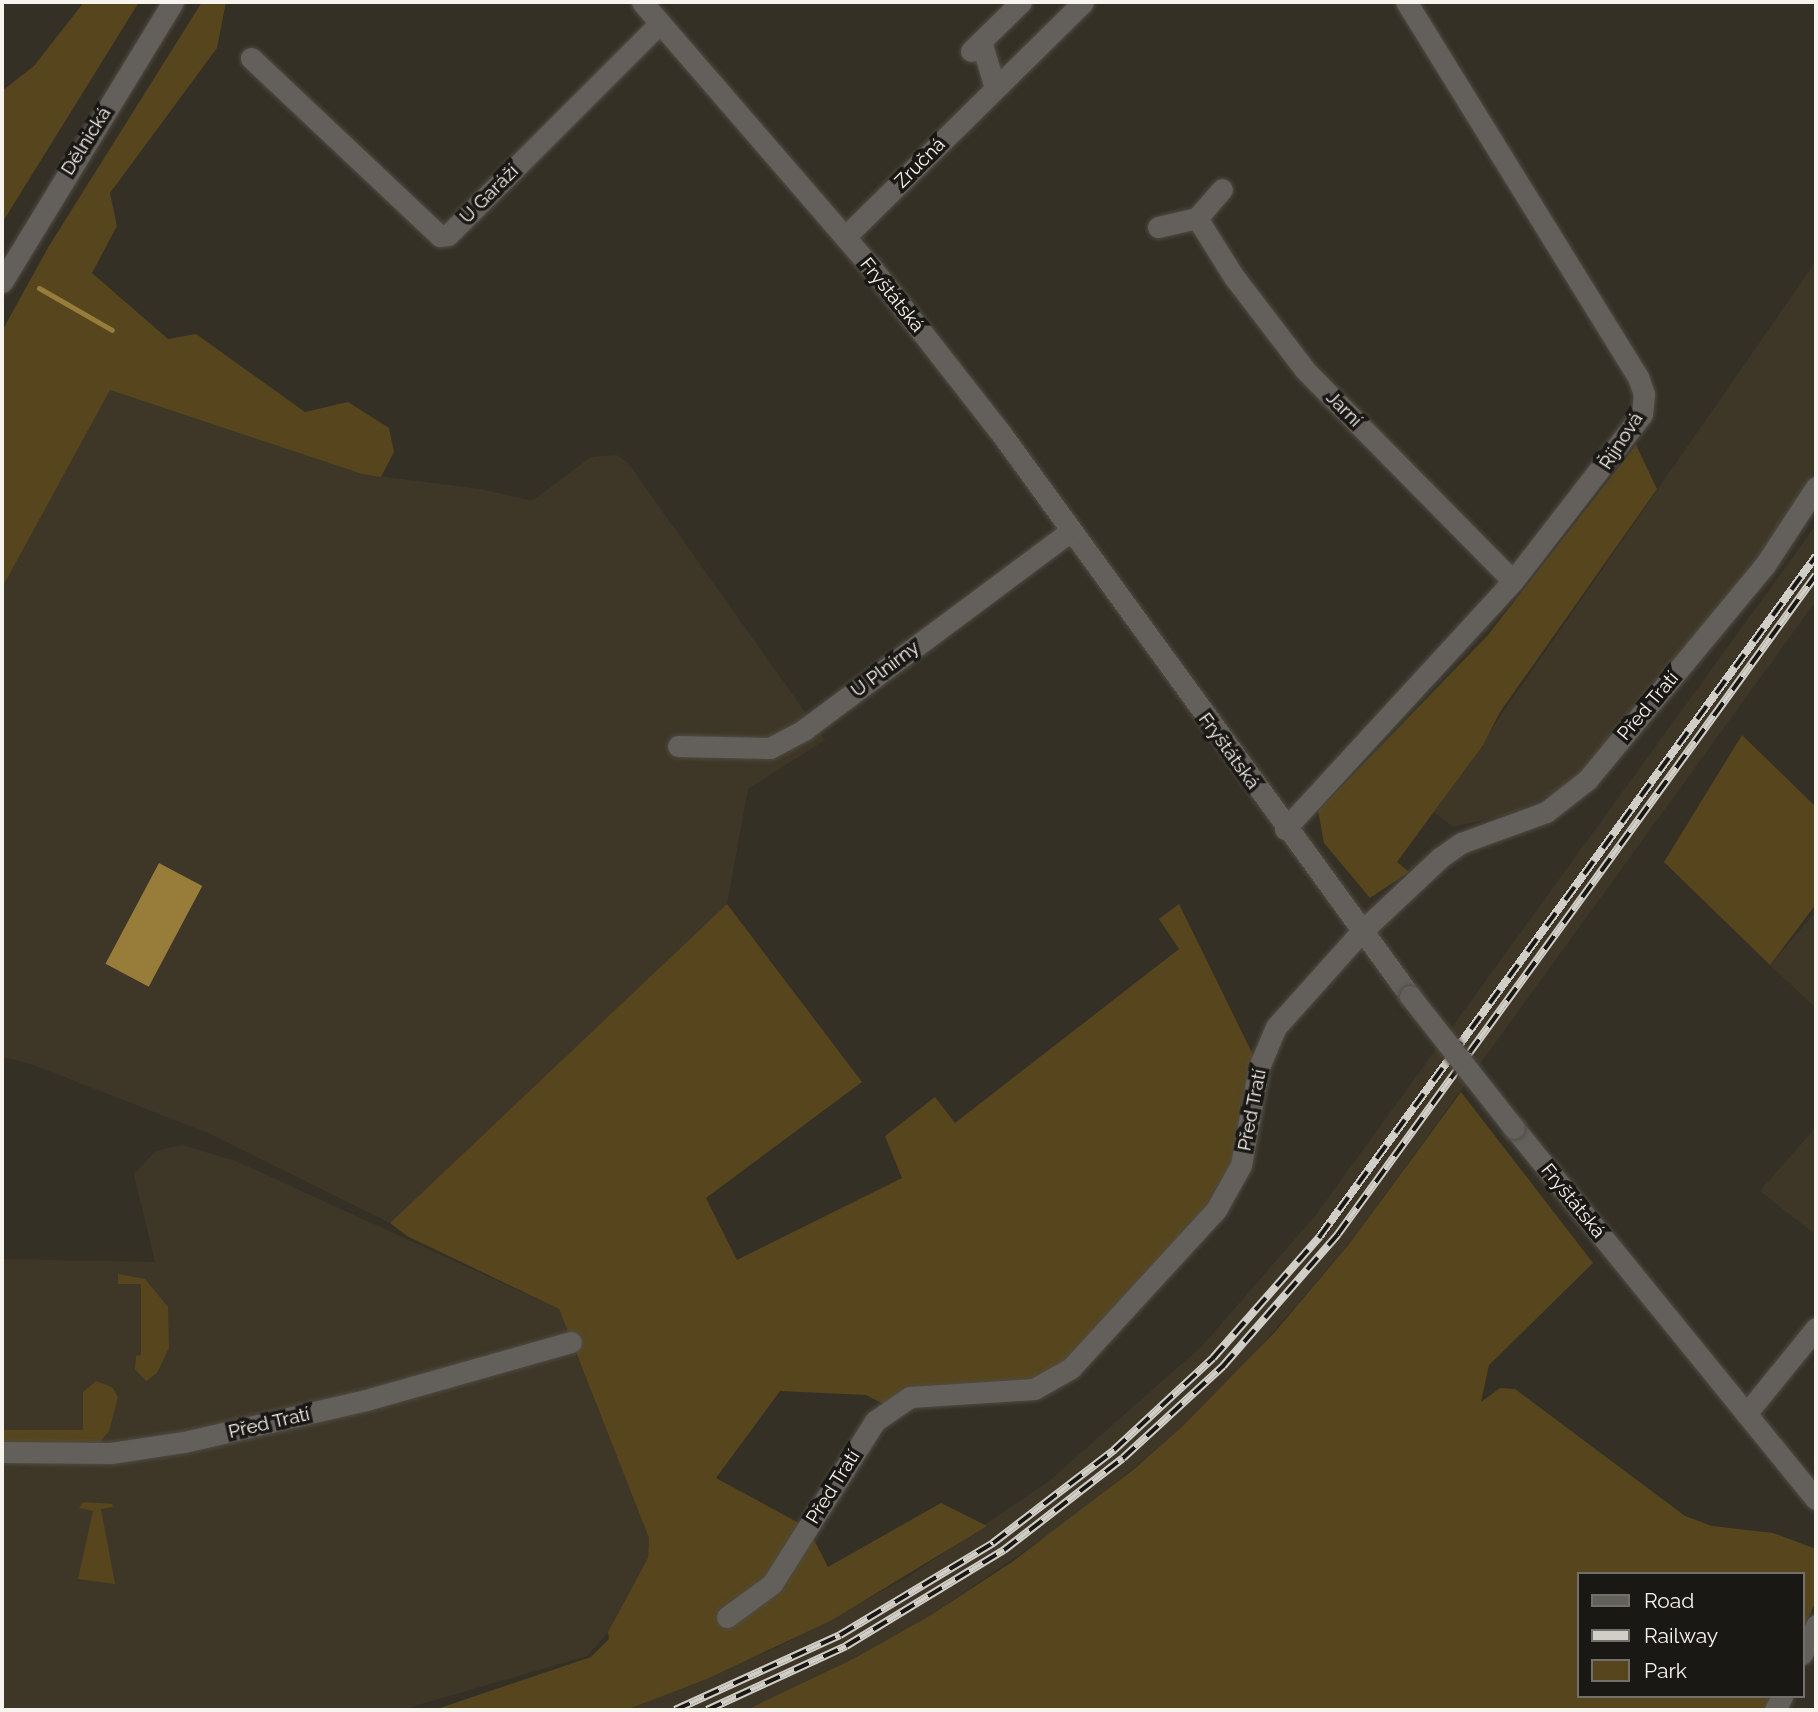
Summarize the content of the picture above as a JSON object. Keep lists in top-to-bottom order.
{
  "streets": {
    "street": [
      "Dělnická",
      "Zručná",
      "U Garáží",
      "Fryštátská",
      "Jarní",
      "Říjnová",
      "U Plnírny",
      "Před Tratí"
    ]
  },
  "crossings": [
    ["Zručná", "Fryštátská"],
    ["U Garáží", "Fryštátská"],
    ["Fryštátská", "Říjnová"],
    ["Fryštátská", "U Plnírny"],
    ["Fryštátská", "Před Tratí"],
    ["Jarní", "Říjnová"]
  ],
  "legend": ["Road", "Railway", "Park"]
}
